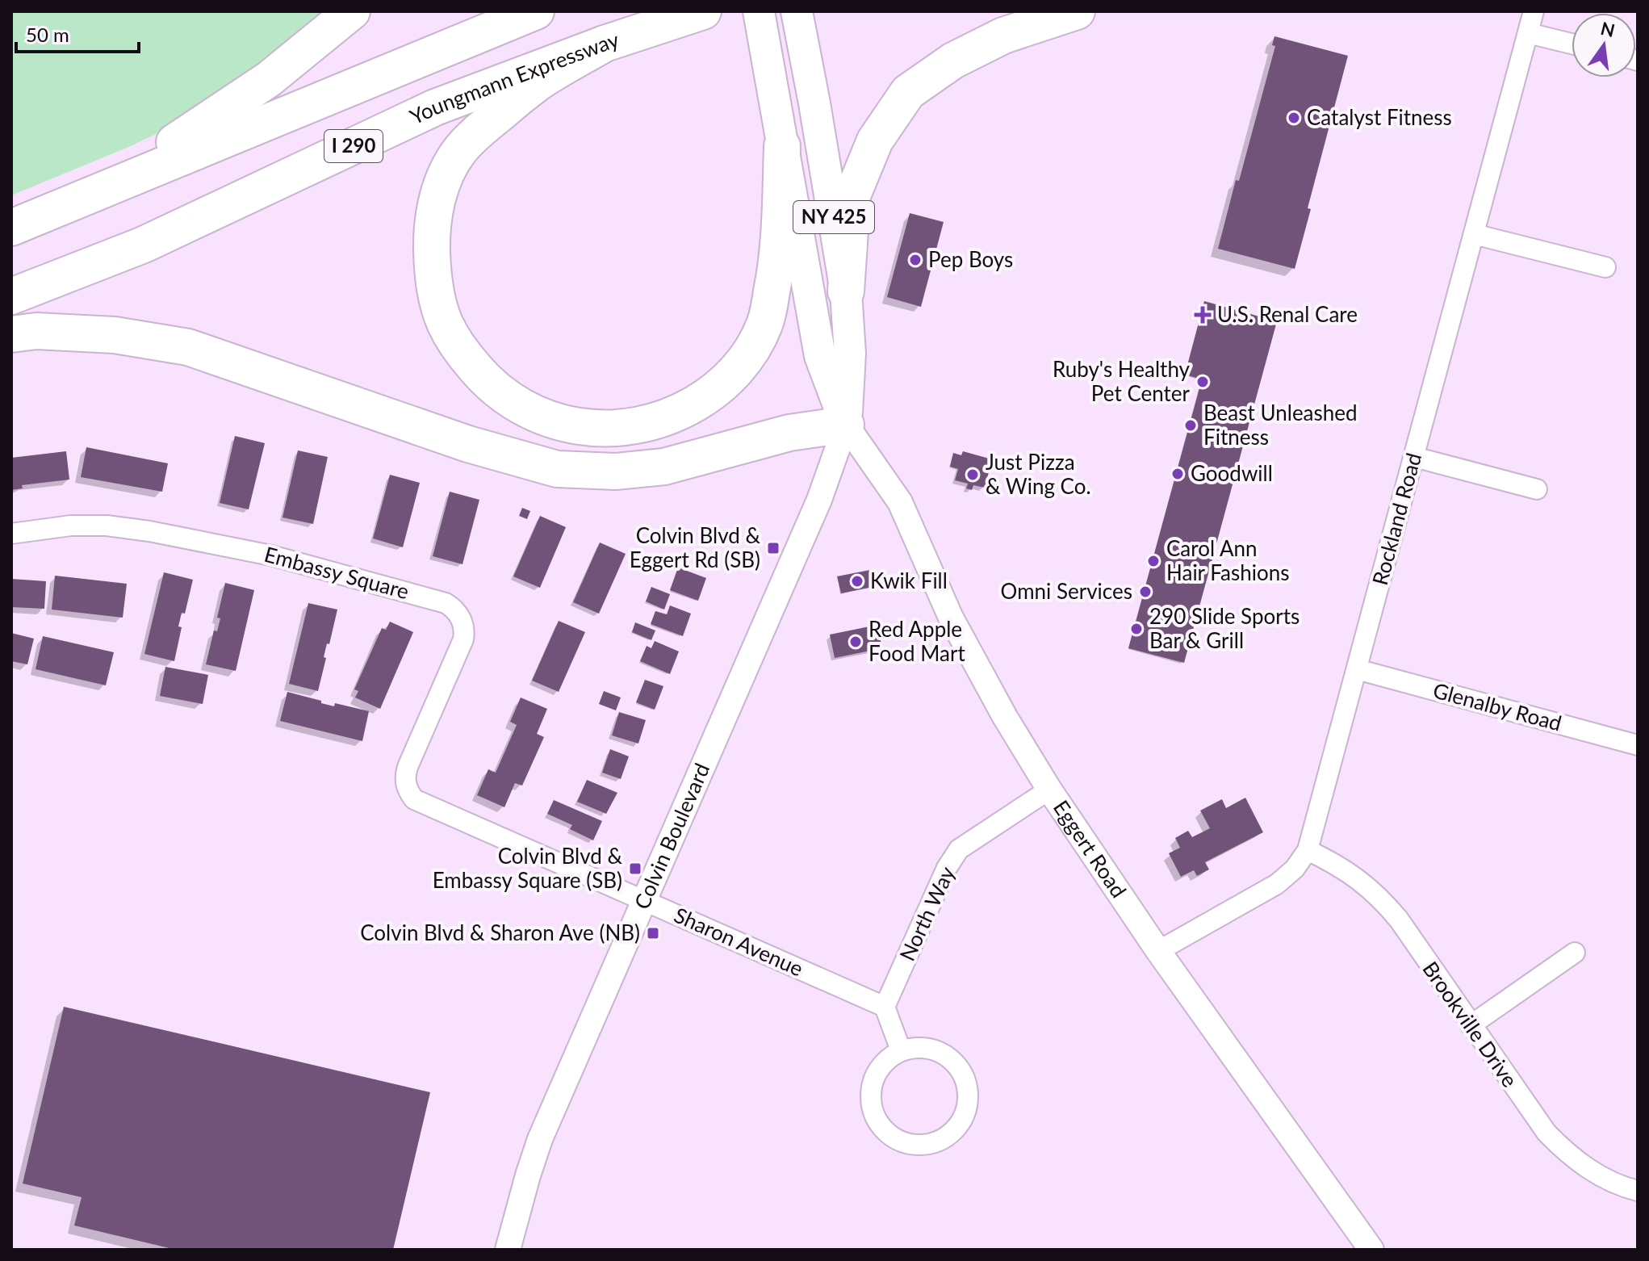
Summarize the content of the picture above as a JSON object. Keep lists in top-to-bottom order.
{
  "streets": {
    "highway": ["Youngmann Expressway", "I 290"],
    "main road": ["NY 425"],
    "street": [
      "Rockland Road",
      "Embassy Square",
      "Glenalby Road",
      "Colvin Boulevard",
      "Eggert Road",
      "North Way",
      "Sharon Avenue",
      "Brookville Drive"
    ]
  },
  "crossings": [
    ["NY 425", "Colvin Boulevard"],
    ["NY 425", "Eggert Road"],
    ["Rockland Road", "Glenalby Road"],
    ["Rockland Road", "Eggert Road"],
    ["Rockland Road", "Brookville Drive"],
    ["Embassy Square", "Sharon Avenue"],
    ["Colvin Boulevard", "Eggert Road"],
    ["Colvin Boulevard", "Sharon Avenue"],
    ["Eggert Road", "North Way"],
    ["North Way", "Sharon Avenue"]
  ],
  "places": {
    "other": [
      "Catalyst Fitness",
      "Pep Boys",
      "Ruby's Healthy Pet Center",
      "Beast Unleashed Fitness",
      "Goodwill",
      "Just Pizza & Wing Co.",
      "Carol Ann Hair Fashions",
      "Kwik Fill",
      "Omni Services",
      "290 Slide Sports Bar & Grill",
      "Red Apple Food Mart"
    ],
    "health": ["U.S. Renal Care"],
    "transit": ["Colvin Blvd & Eggert Rd (SB)", "Colvin Blvd & Embassy Square (SB)", "Colvin Blvd & Sharon Ave (NB)"]
  },
  "scale_bar": "50 m",
  "north": "top"
}
